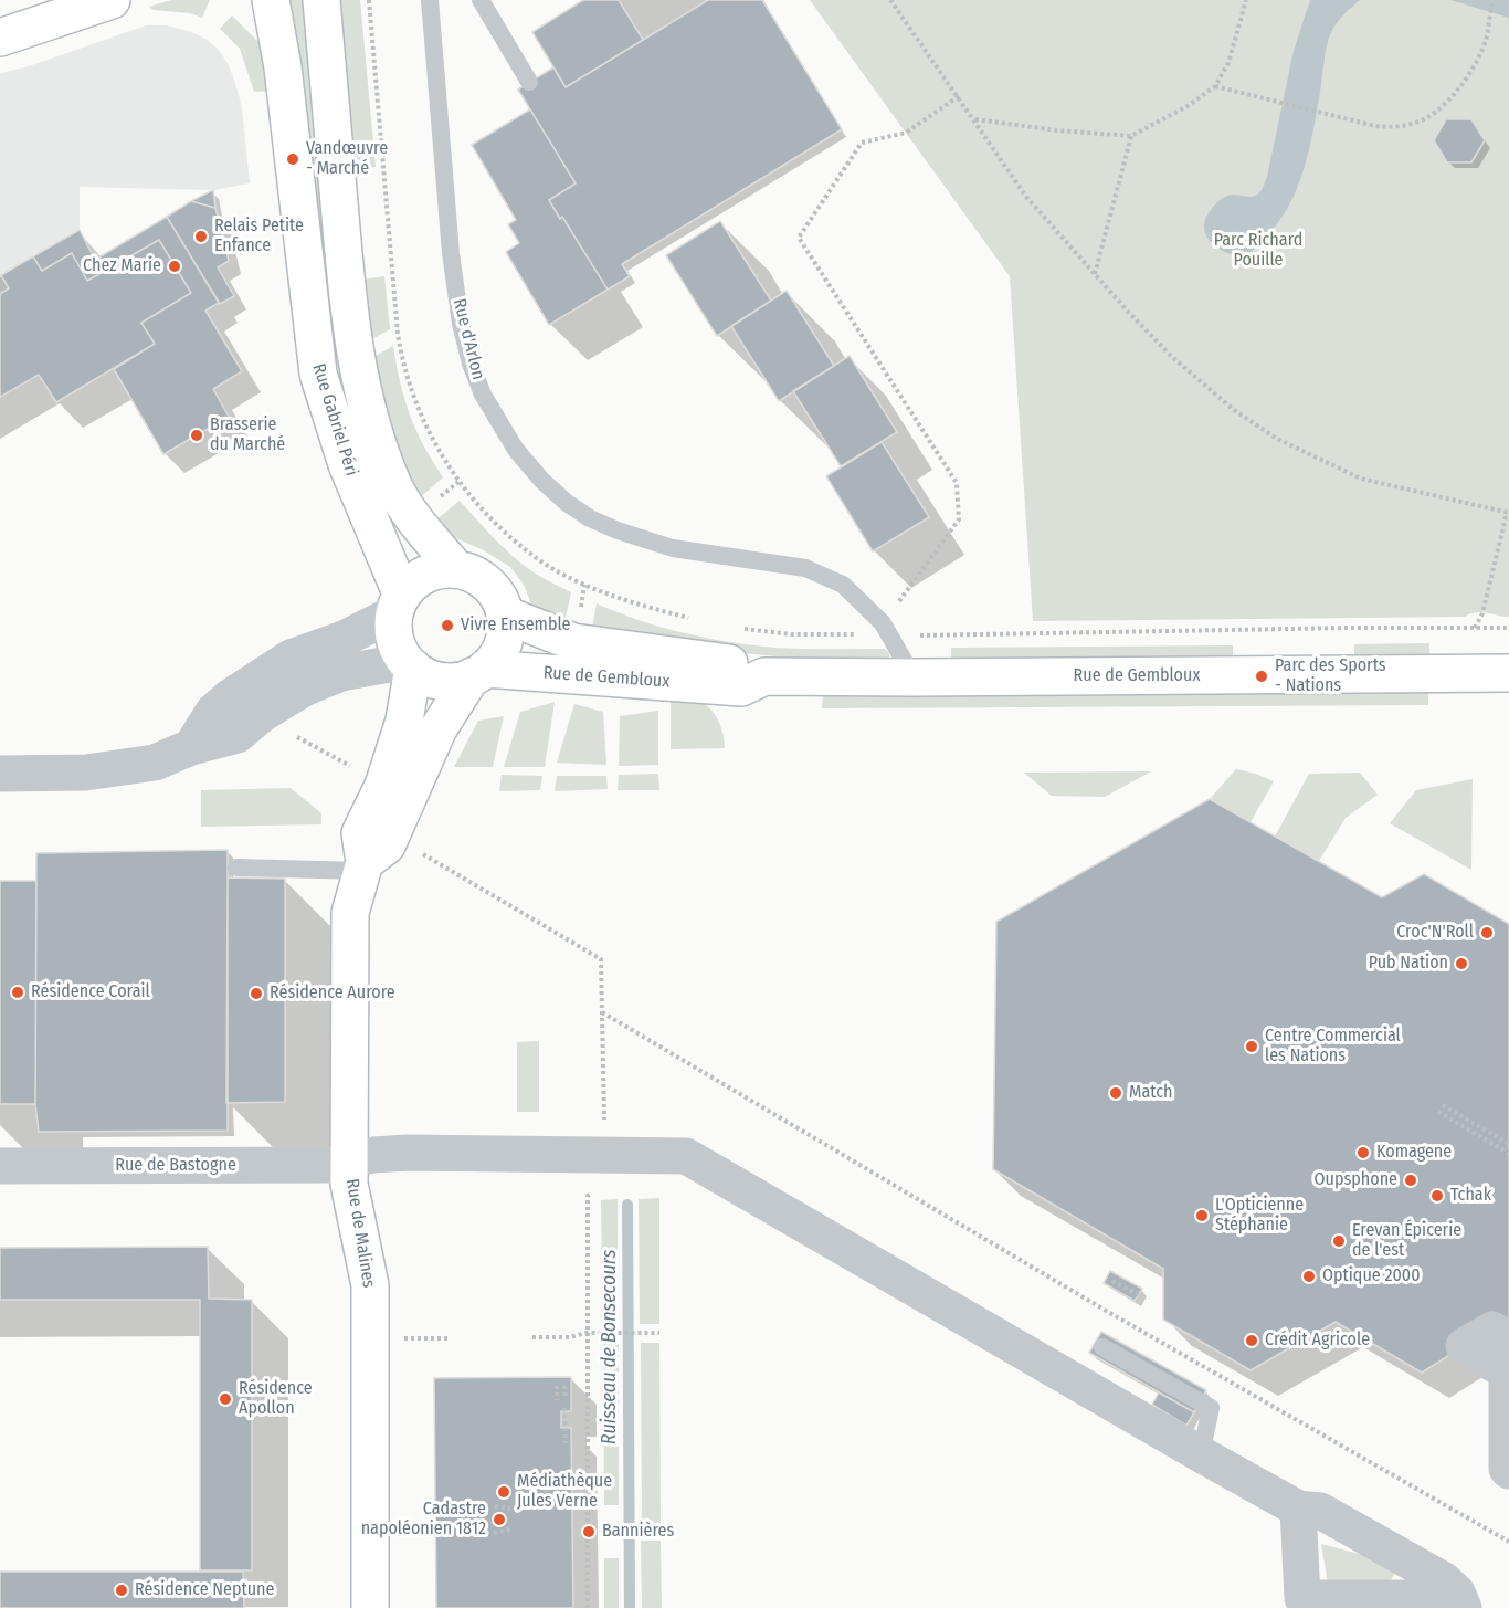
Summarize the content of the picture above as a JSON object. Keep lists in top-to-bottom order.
{
  "streets": {
    "street": [
      "Rue Gabriel Péri",
      "Rue de Gembloux",
      "Rue de Bastogne",
      "Rue de Malines"
    ],
    "lane": ["Rue d'Arlon"]
  },
  "crossings": [
    ["Rue d'Arlon", "Rue de Gembloux"],
    ["Rue Gabriel Péri", "Rue de Gembloux"],
    ["Rue Gabriel Péri", "Rue de Malines"],
    ["Rue de Gembloux", "Rue de Malines"],
    ["Rue de Bastogne", "Rue de Malines"]
  ],
  "water": ["Ruisseau de Bonsecours"],
  "parks": ["Parc Richard Pouille"],
  "places": [
    "Vandœuvre - Marché",
    "Relais Petite Enfance",
    "Chez Marie",
    "Brasserie du Marché",
    "Vivre Ensemble",
    "Parc des Sports - Nations",
    "Croc'N'Roll",
    "Pub Nation",
    "Résidence Corail",
    "Résidence Aurore",
    "Centre Commercial les Nations",
    "Match",
    "Komagene",
    "Oupsphone",
    "Tchak",
    "L'Opticienne Stéphanie",
    "Erevan Épicerie de l'est",
    "Optique 2000",
    "Crédit Agricole",
    "Résidence Apollon",
    "Médiathèque Jules Verne",
    "Cadastre napoléonien 1812",
    "Bannières",
    "Résidence Neptune"
  ]
}
